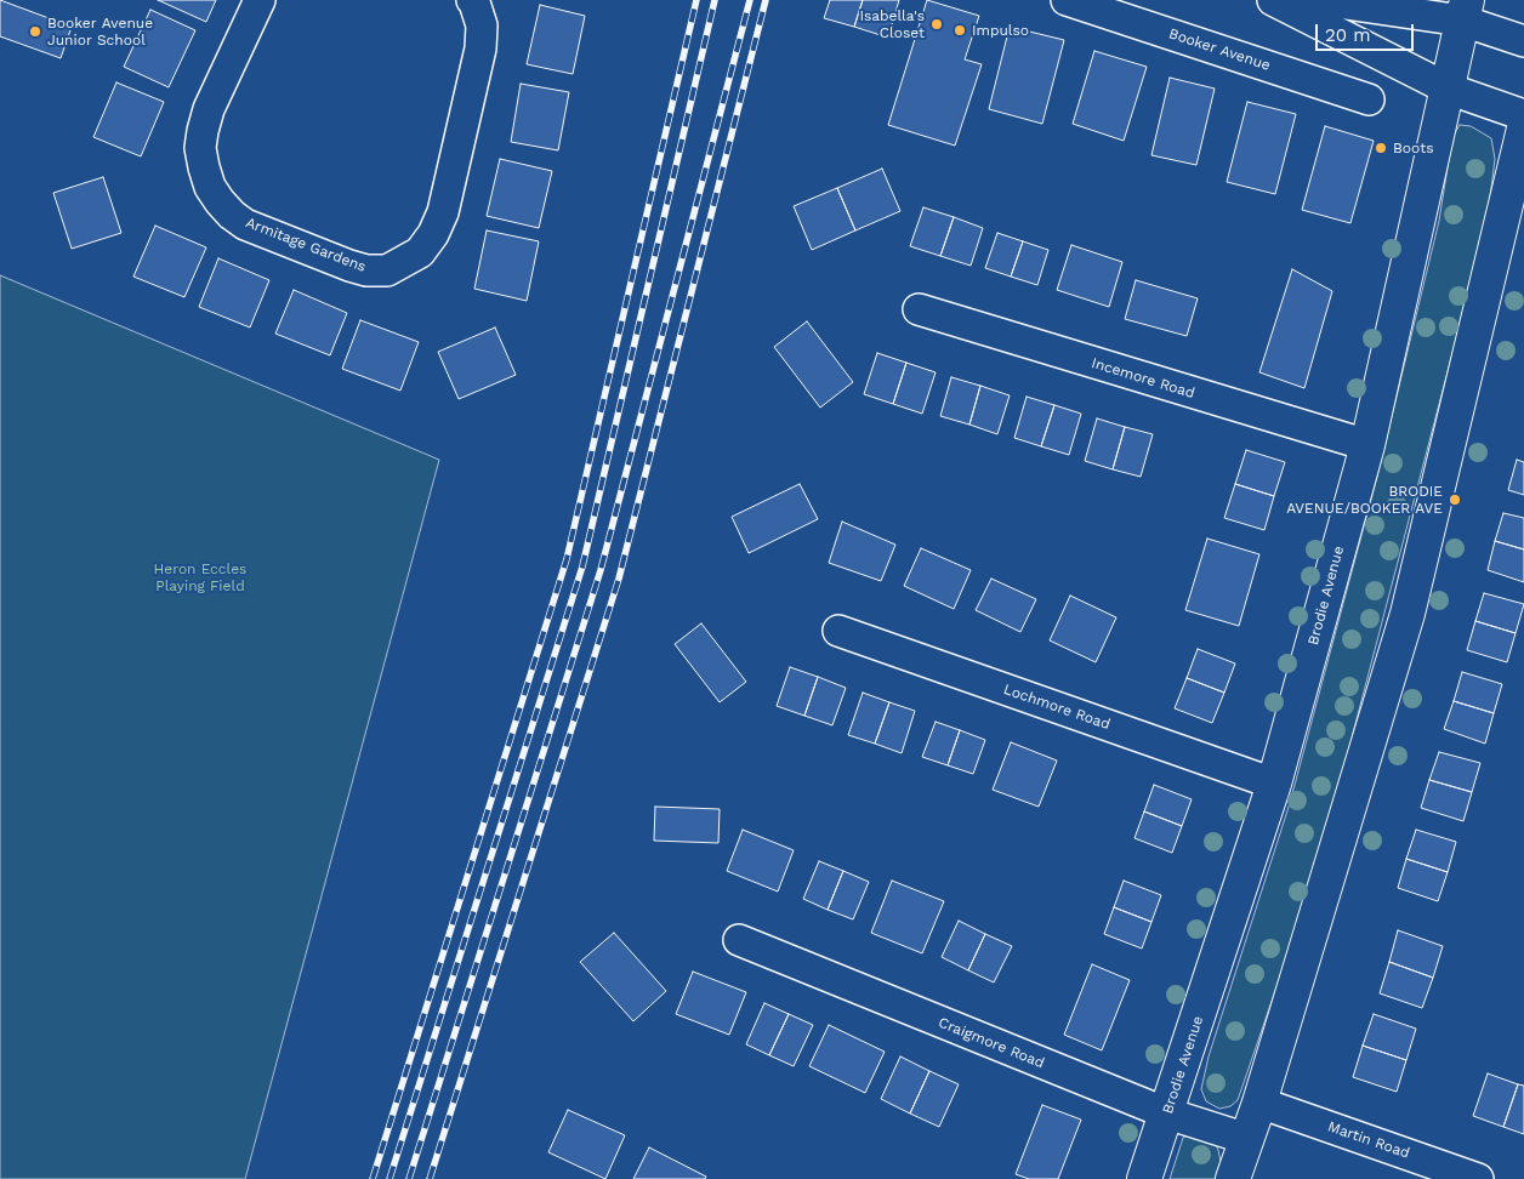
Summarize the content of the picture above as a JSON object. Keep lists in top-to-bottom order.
{
  "streets": {
    "street": [
      "Booker Avenue",
      "Armitage Gardens",
      "Incemore Road",
      "Brodie Avenue",
      "Lochmore Road",
      "Craigmore Road",
      "Martin Road"
    ]
  },
  "crossings": [
    ["Incemore Road", "Brodie Avenue"],
    ["Brodie Avenue", "Lochmore Road"],
    ["Brodie Avenue", "Craigmore Road"]
  ],
  "parks": ["Heron Eccles Playing Field"],
  "places": [
    "Isabella's Closet",
    "Impulso",
    "Booker Avenue Junior School",
    "Boots",
    "BRODIE AVENUE/BOOKER AVE"
  ],
  "scale_bar": "20 m"
}
